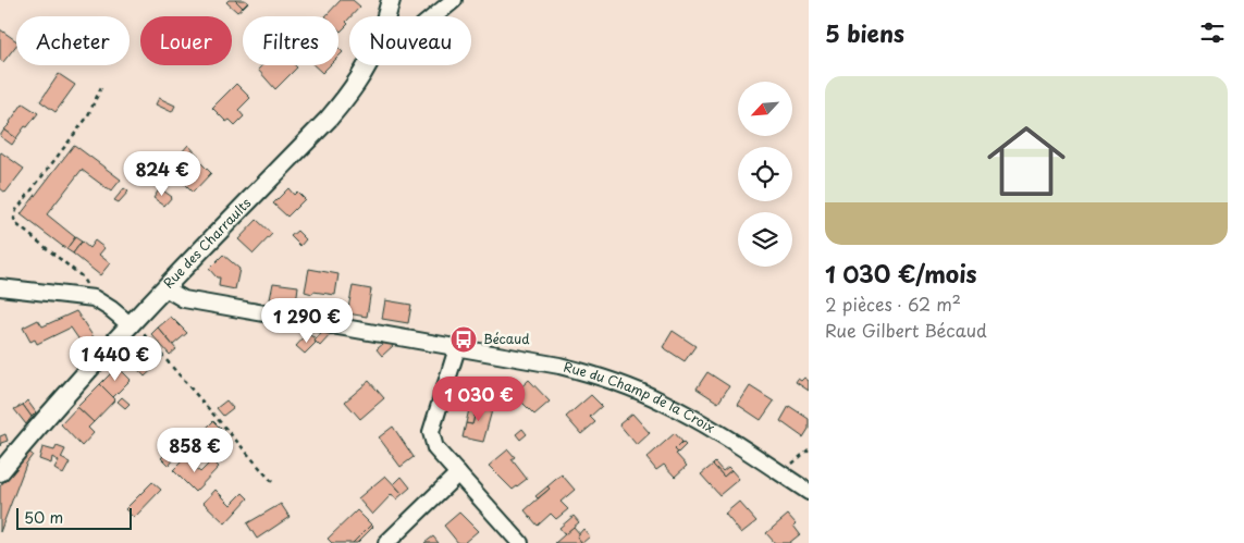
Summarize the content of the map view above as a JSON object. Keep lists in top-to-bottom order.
{
  "streets": {
    "street": ["Rue des Charraults", "Rue du Champ de la Croix"]
  },
  "crossings": [
    ["Rue des Charraults", "Rue du Champ de la Croix"]
  ],
  "places": {
    "bus stop": ["Bécaud"]
  },
  "scale_bar": "50 m",
  "north": "bottom left",
  "page": {
    "heading": "5 biens",
    "chip": [
      "Acheter",
      "Louer",
      "Filtres",
      "Nouveau"
    ],
    "list": [
      {
        "name": "1 030 €/mois",
        "note": "2 pièces · 62 m² · Rue Gilbert Bécaud"
      }
    ],
    "price": [
      "824 €",
      "1 290 €",
      "1 440 €",
      "1 030 €",
      "858 €"
    ],
    "scale": "50 m"
  }
}
